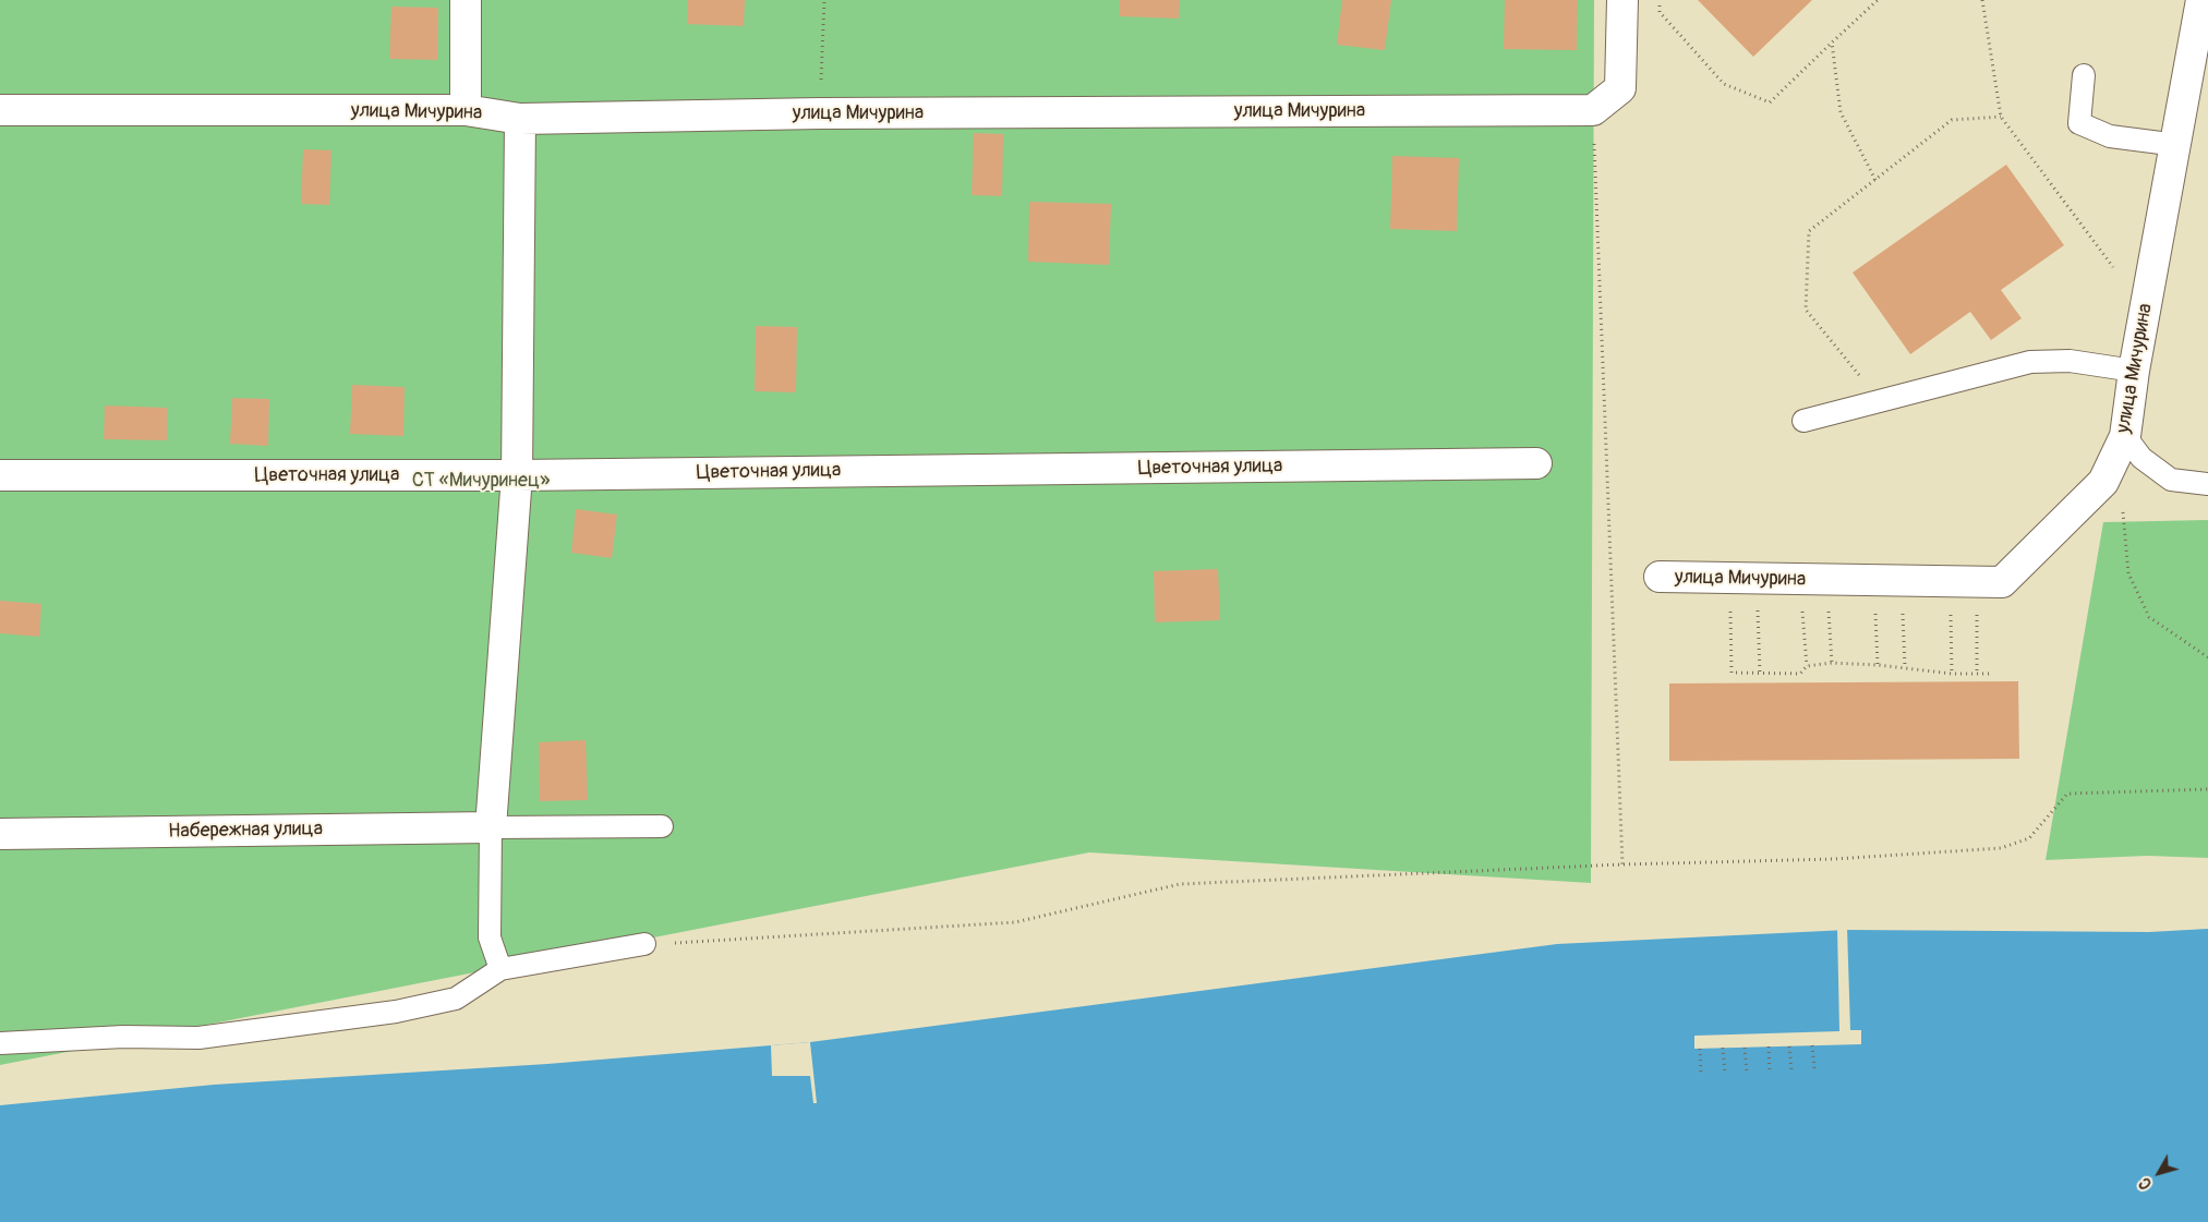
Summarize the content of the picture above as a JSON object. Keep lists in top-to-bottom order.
{
  "streets": {
    "street": ["улица Мичурина", "Цветочная улица", "Набережная улица"]
  },
  "parks": ["СТ «Мичуринец»"],
  "north": "bottom left"
}
